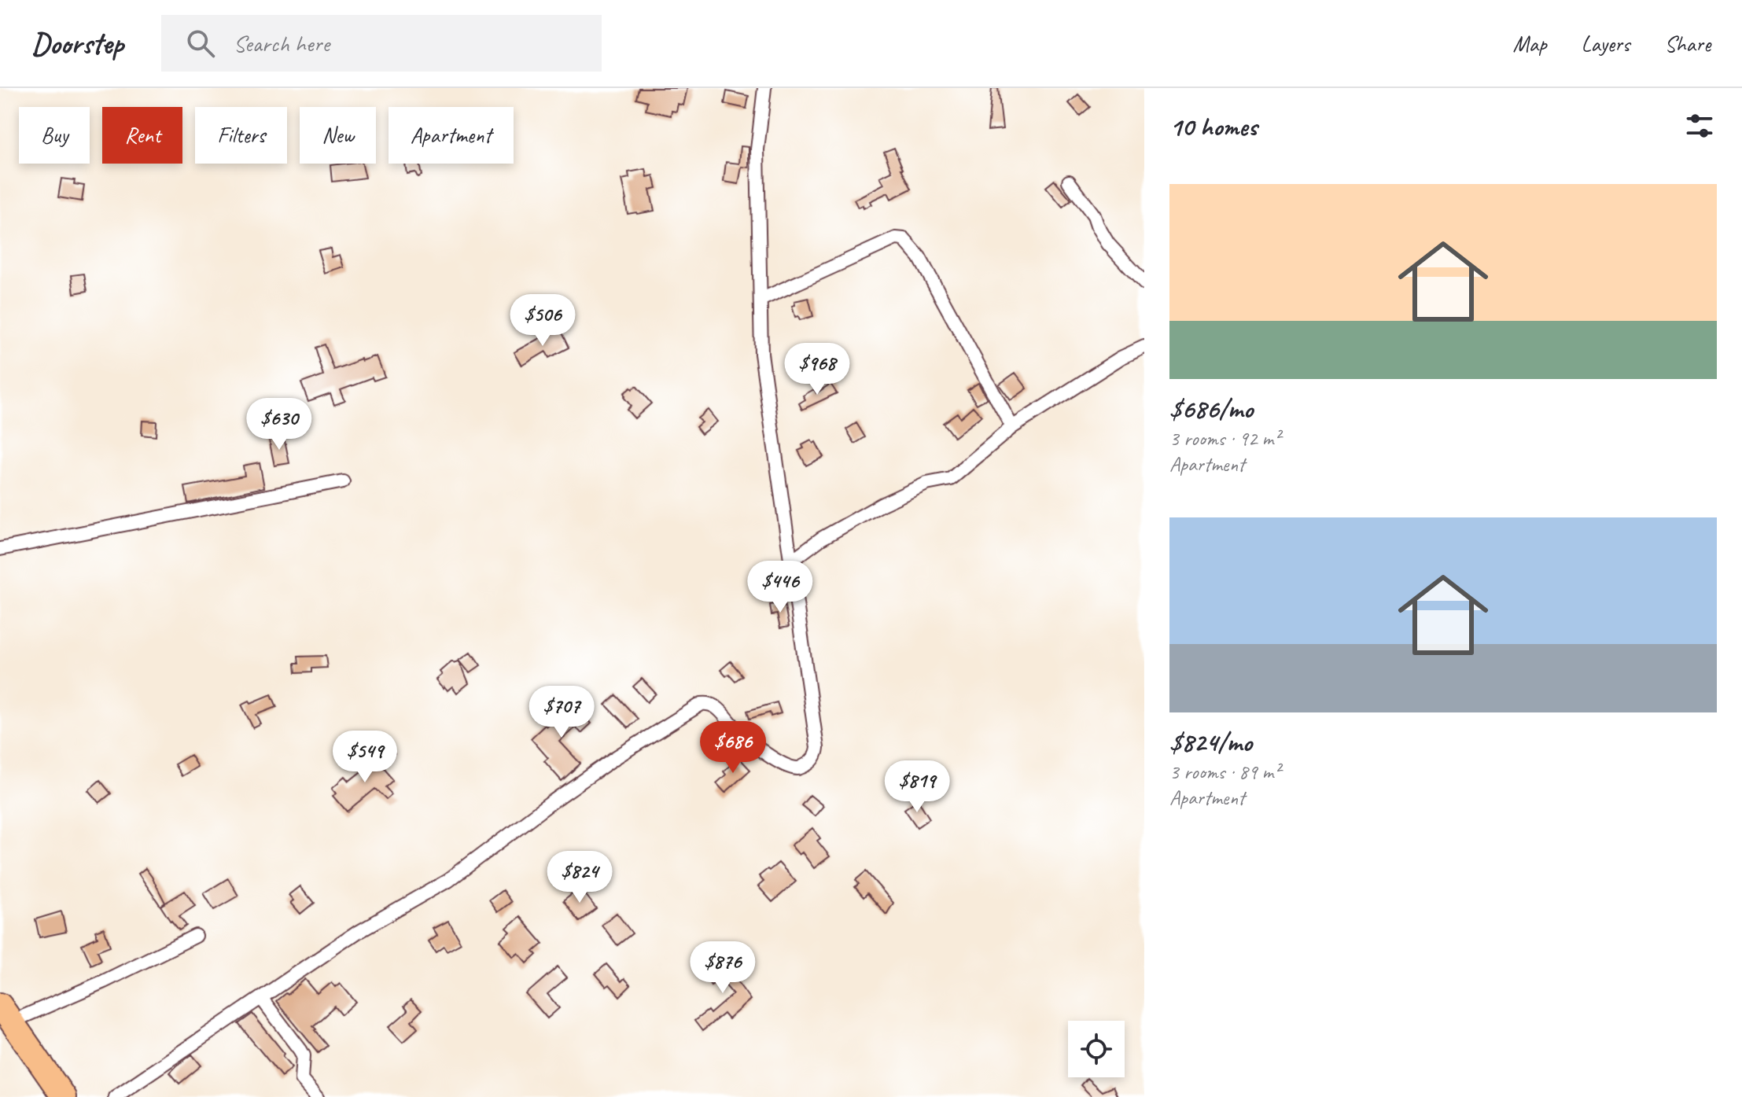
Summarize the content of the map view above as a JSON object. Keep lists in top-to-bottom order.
{
  "page": {
    "header": "Doorstep",
    "search": "Search here",
    "nav": ["Map", "Layers", "Share"],
    "heading": "10 homes",
    "chip": [
      "Buy",
      "Rent",
      "Filters",
      "New",
      "Apartment"
    ],
    "list": [
      {
        "name": "$686/mo",
        "note": "3 rooms · 92 m² · Apartment"
      },
      {
        "name": "$824/mo",
        "note": "3 rooms · 89 m² · Apartment"
      }
    ],
    "price": [
      "$506",
      "$968",
      "$630",
      "$446",
      "$707",
      "$686",
      "$549",
      "$819",
      "$824",
      "$876"
    ]
  }
}
